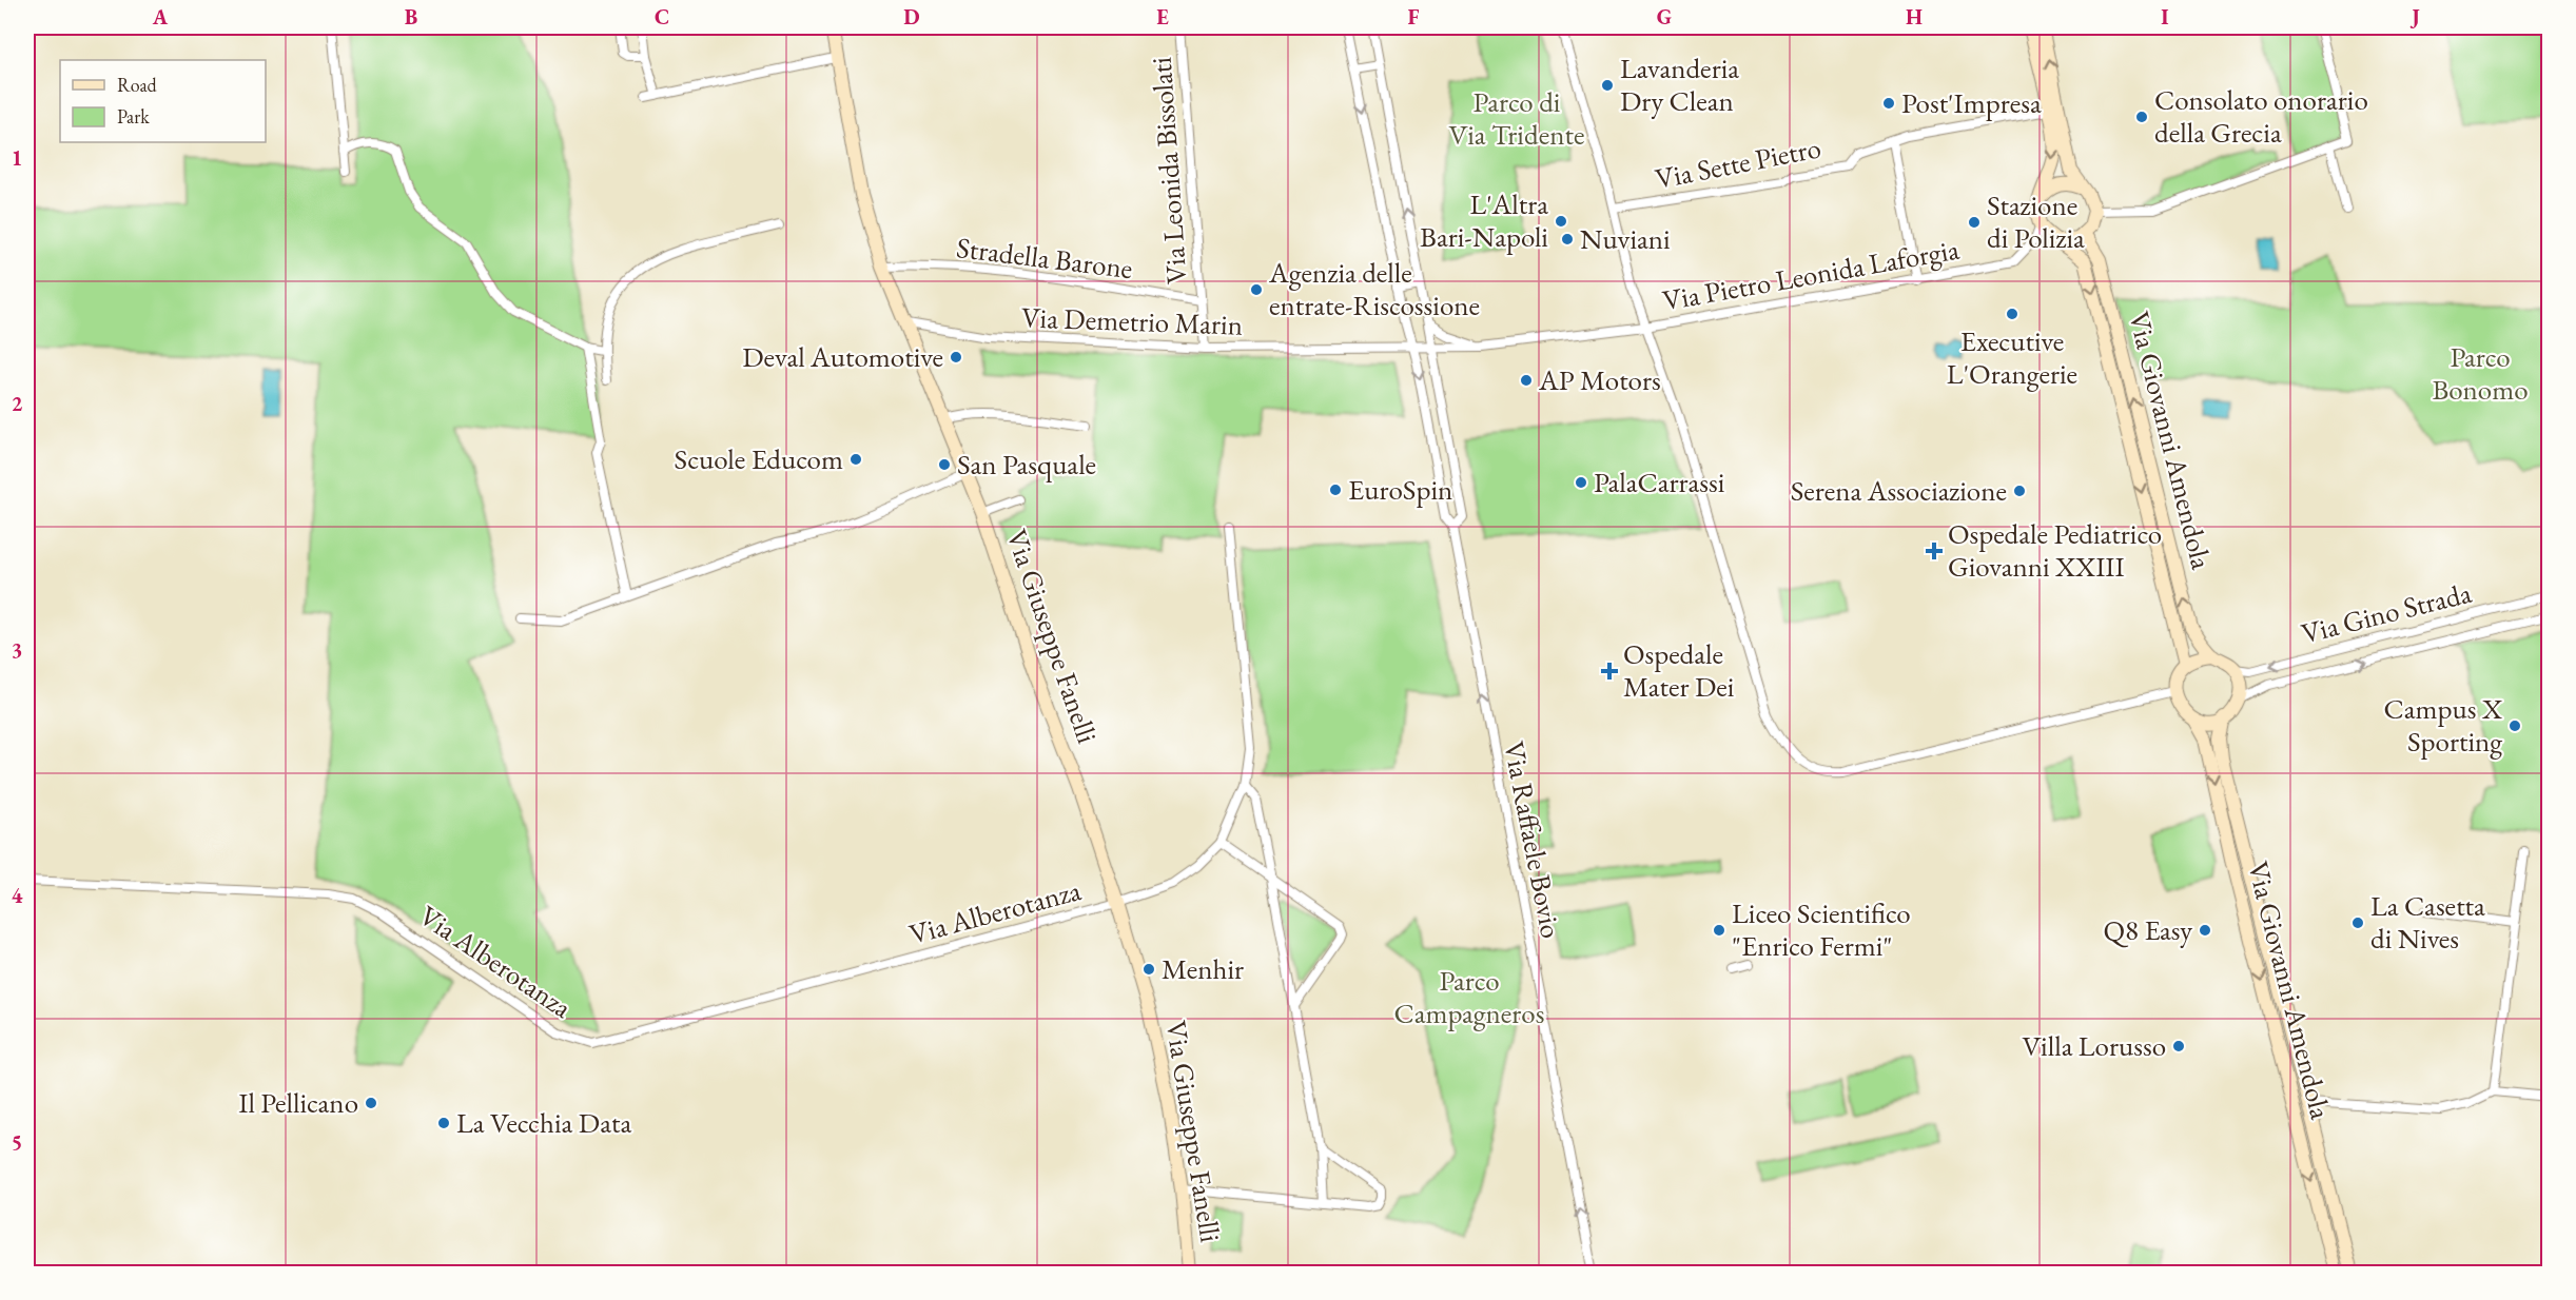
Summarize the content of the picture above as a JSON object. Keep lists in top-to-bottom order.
{
  "streets": {
    "main road": ["Via Giovanni Amendola", "Via Giuseppe Fanelli"],
    "street": [
      "Via Sette Pietro",
      "Via Leonida Bissolati",
      "Stradella Barone",
      "Via Pietro Leonida Laforgia",
      "Via Demetrio Marin",
      "Via Gino Strada",
      "Via Raffaele Bovio",
      "Via Alberotanza"
    ]
  },
  "crossings": [
    ["Via Leonida Bissolati", "Stradella Barone"],
    ["Via Leonida Bissolati", "Via Demetrio Marin"],
    ["Stradella Barone", "Via Giuseppe Fanelli"],
    ["Via Pietro Leonida Laforgia", "Via Demetrio Marin"],
    ["Via Pietro Leonida Laforgia", "Via Giovanni Amendola"],
    ["Via Demetrio Marin", "Via Giuseppe Fanelli"],
    ["Via Demetrio Marin", "Via Raffaele Bovio"],
    ["Via Giovanni Amendola", "Via Gino Strada"],
    ["Via Giuseppe Fanelli", "Via Alberotanza"]
  ],
  "parks": ["Parco di Via Tridente", "Parco Bonomo", "Parco Campagneros"],
  "places": {
    "other": [
      "Lavanderia Dry Clean",
      "Post'Impresa",
      "Consolato onorario della Grecia",
      "L'Altra Bari-Napoli",
      "Stazione di Polizia",
      "Nuviani",
      "Agenzia delle entrate-Riscossione",
      "Executive L'Orangerie",
      "Deval Automotive",
      "AP Motors",
      "Scuole Educom",
      "San Pasquale",
      "PalaCarrassi",
      "EuroSpin",
      "Serena Associazione",
      "Campus X Sporting",
      "La Casetta di Nives",
      "Liceo Scientifico \"Enrico Fermi\"",
      "Q8 Easy",
      "Menhir",
      "Villa Lorusso",
      "Il Pellicano",
      "La Vecchia Data"
    ],
    "health": ["Ospedale Pediatrico Giovanni XXIII", "Ospedale Mater Dei"]
  },
  "legend": ["Road", "Park"],
  "grid": {
    "columns": [
      "A",
      "B",
      "C",
      "D",
      "E",
      "F",
      "G",
      "H",
      "I",
      "J"
    ],
    "rows": [
      "1",
      "2",
      "3",
      "4",
      "5"
    ]
  }
}
